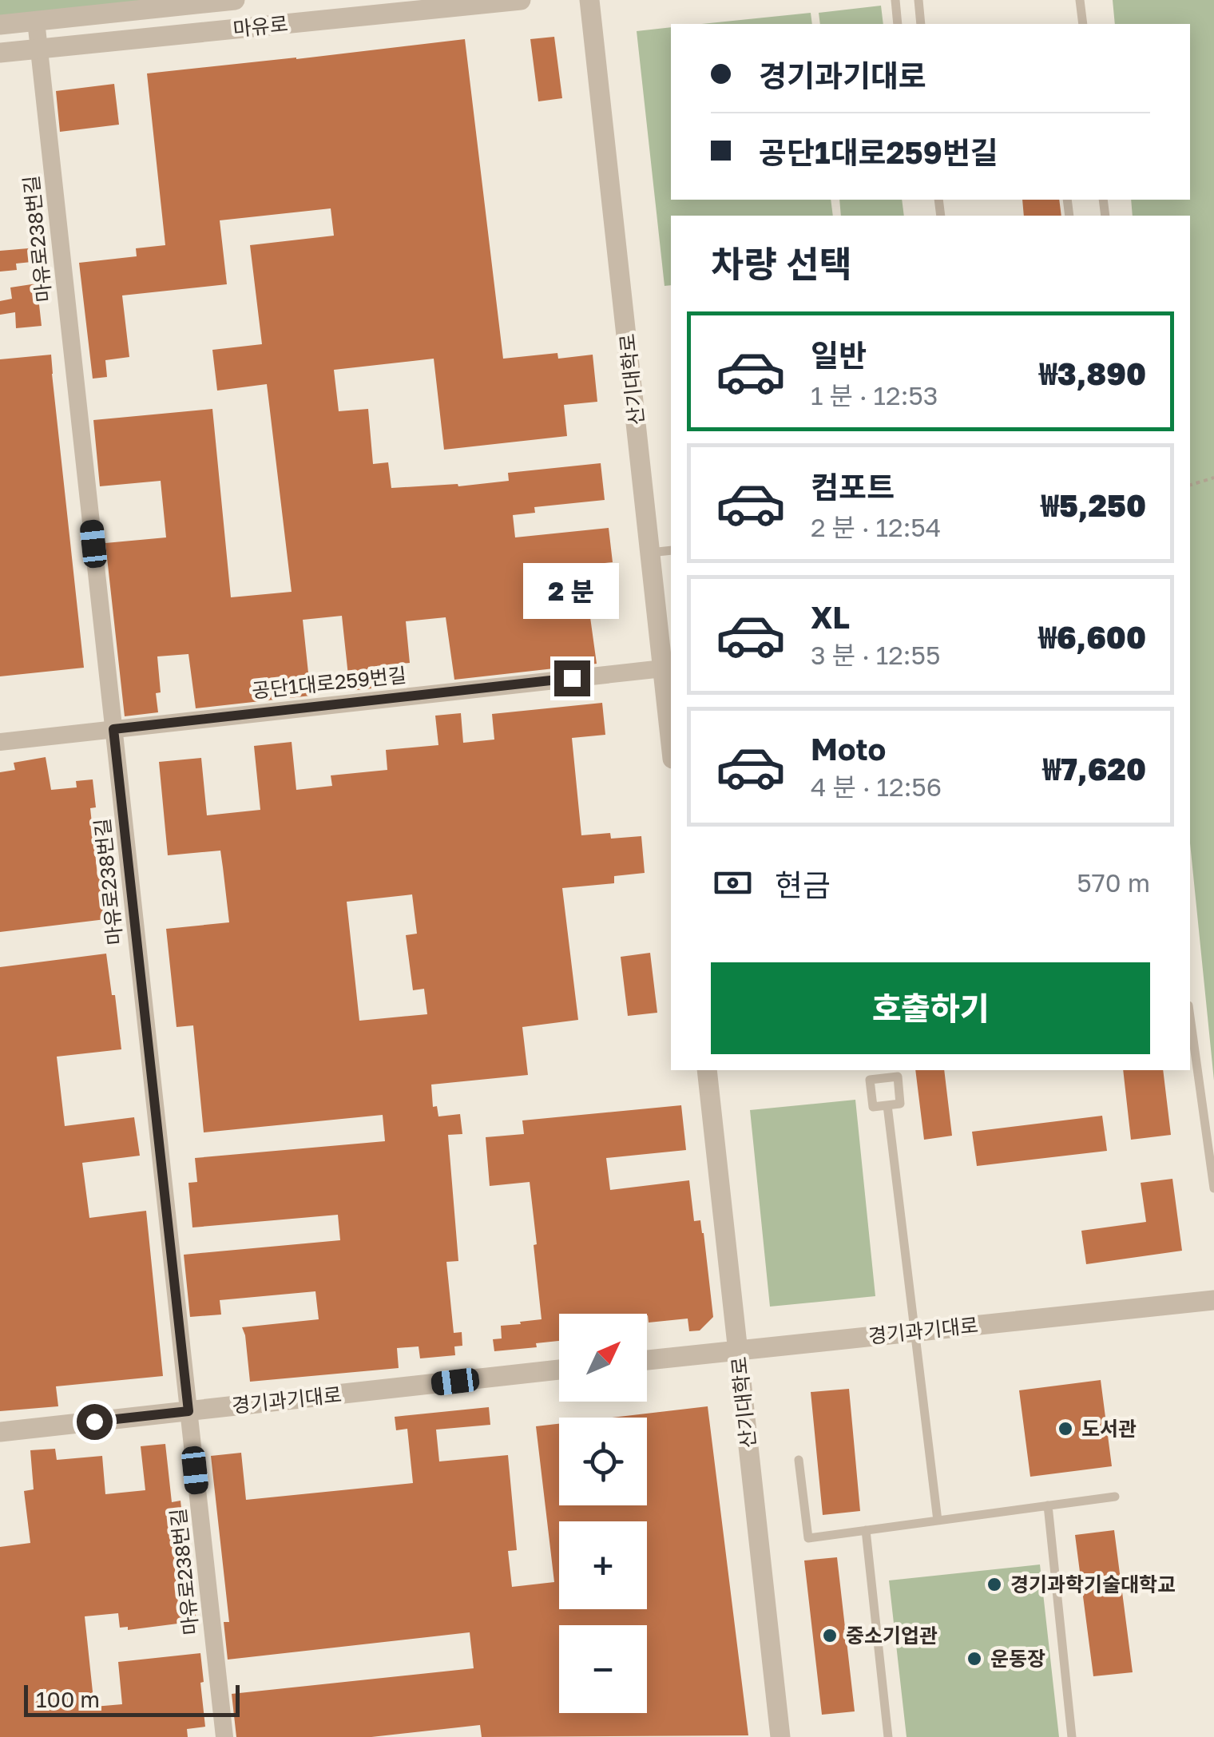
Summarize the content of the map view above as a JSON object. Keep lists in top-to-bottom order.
{
  "streets": {
    "street": [
      "마유로",
      "마유로238번길",
      "산기대학로",
      "공단1대로259번길",
      "경기과기대로"
    ]
  },
  "crossings": [
    ["마유로", "마유로238번길"],
    ["마유로238번길", "공단1대로259번길"],
    ["마유로238번길", "경기과기대로"],
    ["산기대학로", "공단1대로259번길"],
    ["산기대학로", "경기과기대로"]
  ],
  "places": [
    "도서관",
    "경기과학기술대학교",
    "중소기업관",
    "운동장"
  ],
  "scale_bar": "100 m",
  "north": "top right",
  "page": {
    "banner": ["경기과기대로", "공단1대로259번길"],
    "heading": "차량 선택",
    "list": [
      {
        "name": "일반",
        "note": "1 분 · 12:53",
        "value": "₩3,890"
      },
      {
        "name": "컴포트",
        "note": "2 분 · 12:54",
        "value": "₩5,250"
      },
      {
        "name": "XL",
        "note": "3 분 · 12:55",
        "value": "₩6,600"
      },
      {
        "name": "Moto",
        "note": "4 분 · 12:56",
        "value": "₩7,620"
      }
    ],
    "bubble": "2 분",
    "pay": ["현금", "570 m"],
    "buttons": "호출하기",
    "map_buttons": ["+", "−"],
    "scale": "100 m"
  }
}
